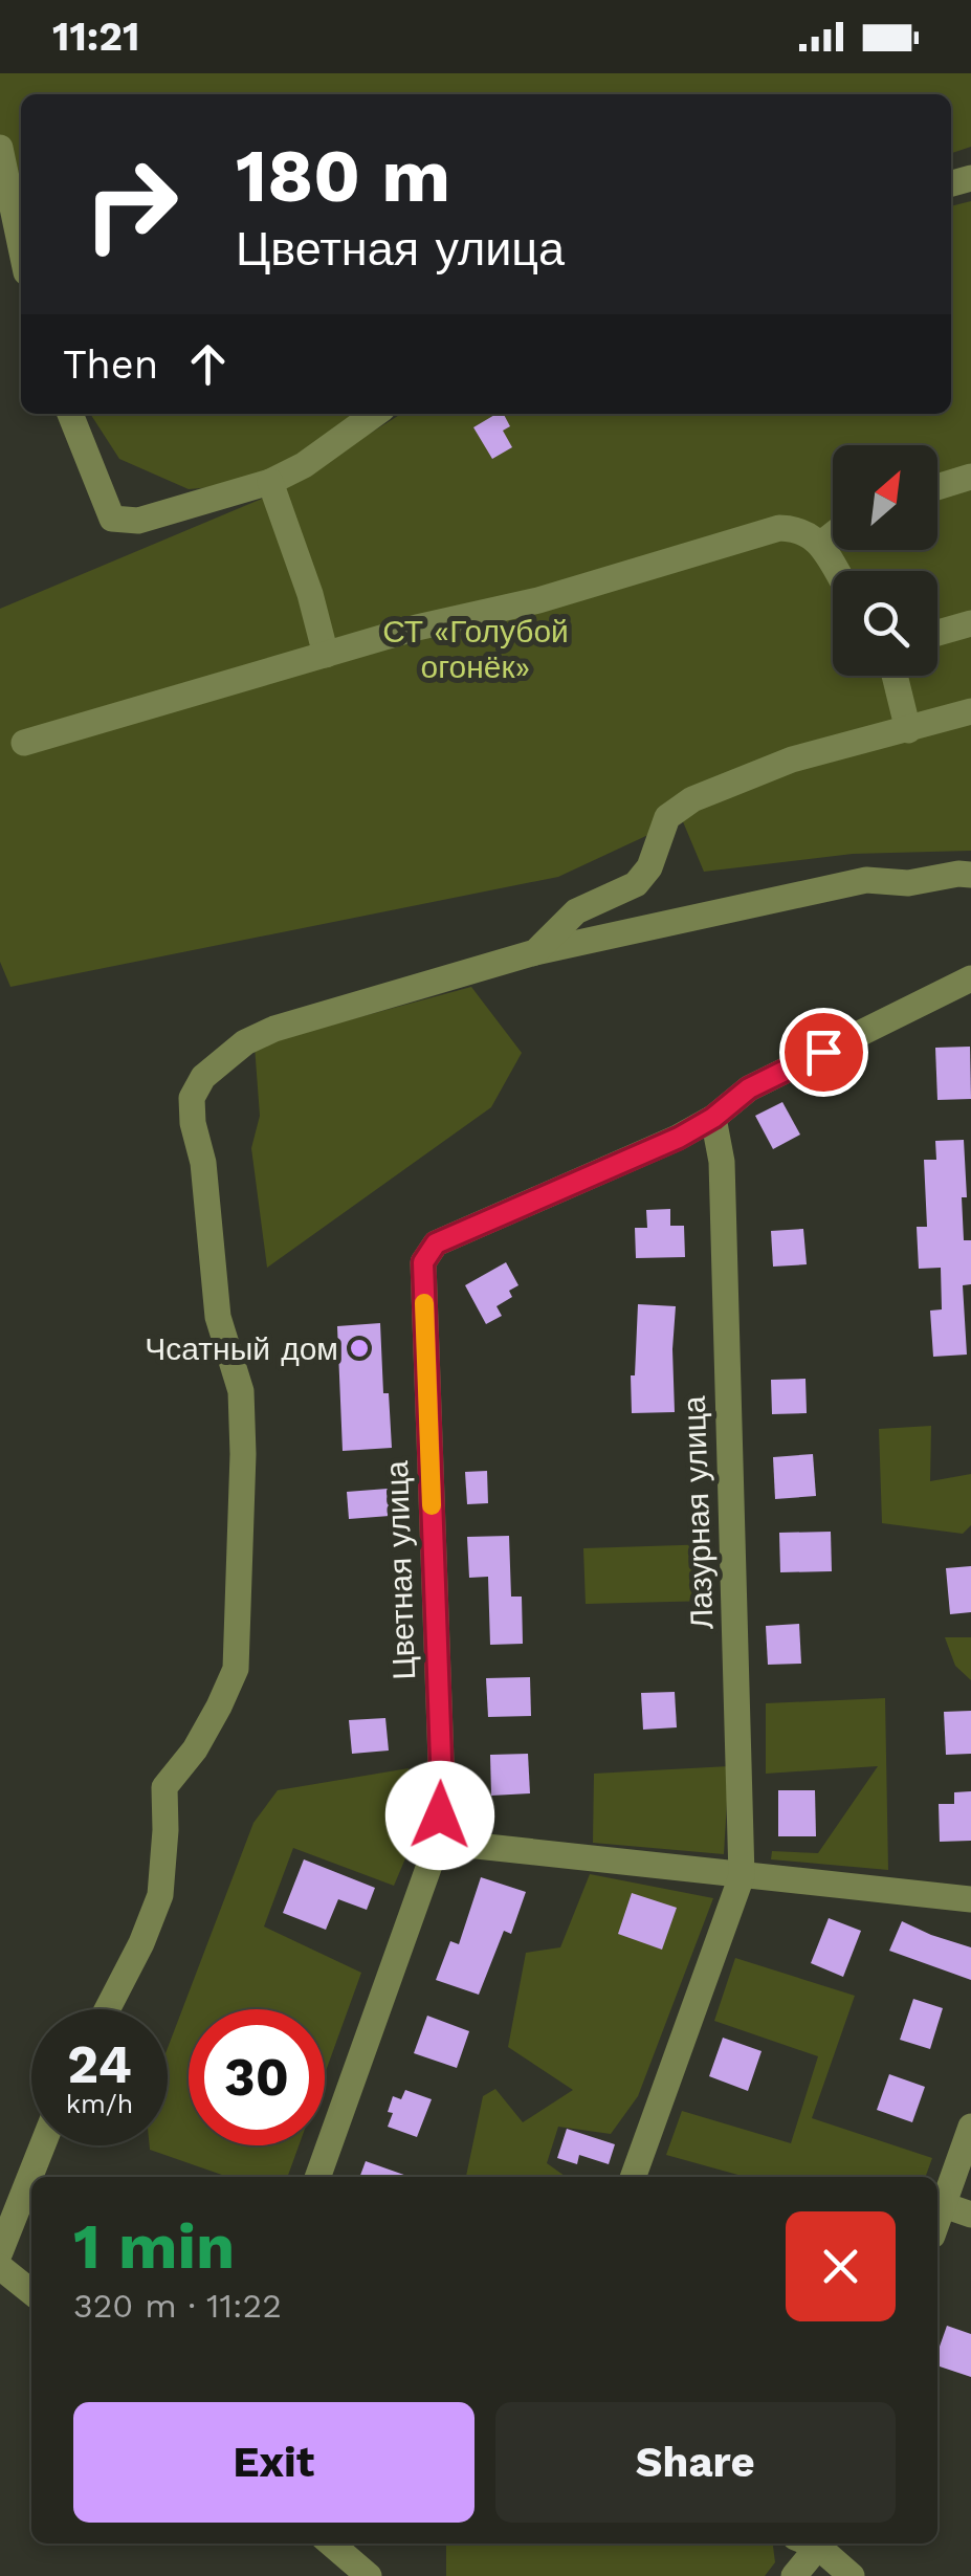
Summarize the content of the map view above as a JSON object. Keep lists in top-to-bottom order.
{
  "streets": {
    "street": ["Лазурная улица", "Цветная улица"]
  },
  "crossings": [
    ["Лазурная улица", "Цветная улица"]
  ],
  "parks": ["СТ «Голубой огонёк»"],
  "places": ["Чсатный дом"],
  "north": "top right",
  "page": {
    "status": "11:21",
    "turn": ["180 m", "Цветная улица"],
    "then": "Then",
    "speed": "24 km/h",
    "limit": "30",
    "heading": ["1 min", "320 m · 11:22"],
    "buttons": ["Exit", "Share"]
  }
}
